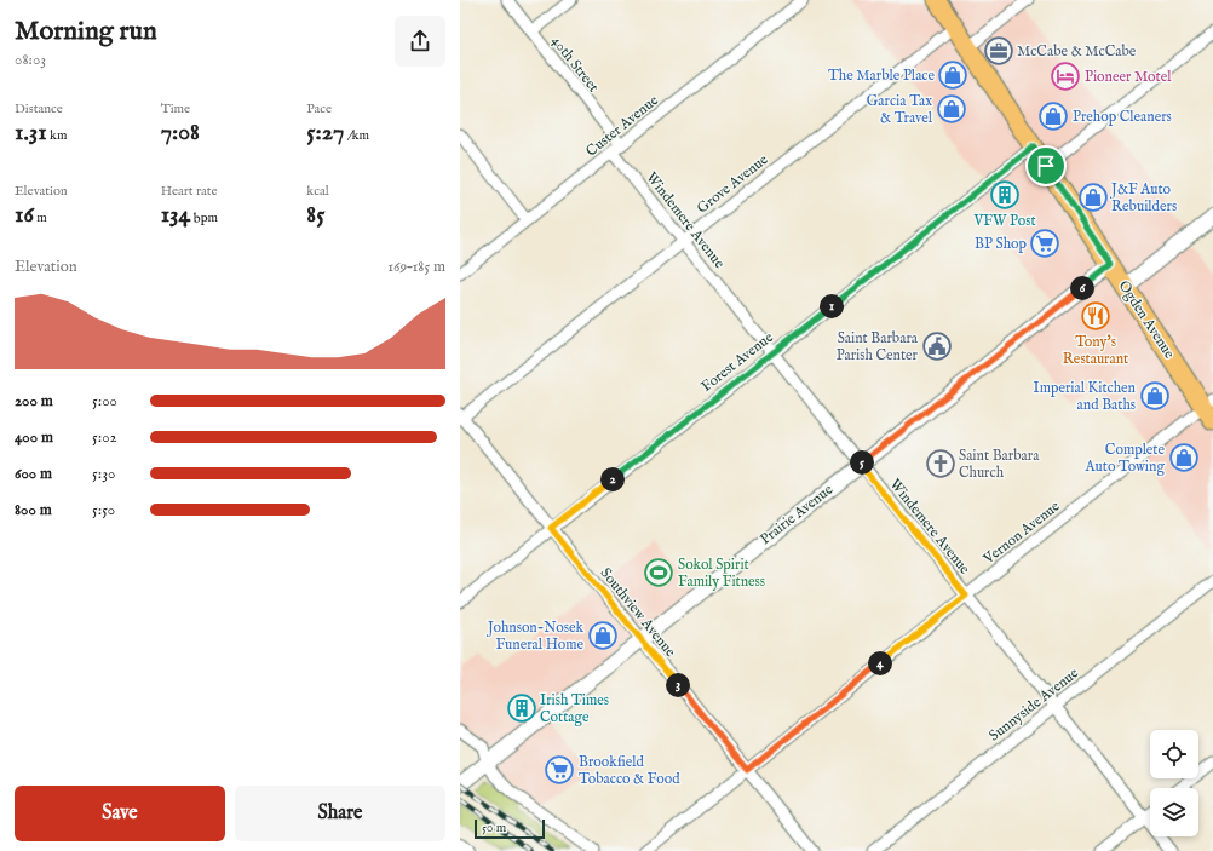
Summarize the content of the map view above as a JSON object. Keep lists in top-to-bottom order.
{
  "streets": {
    "main road": ["Ogden Avenue"],
    "street": [
      "40th Street",
      "Custer Avenue",
      "Grove Avenue",
      "Windemere Avenue",
      "Forest Avenue",
      "Prairie Avenue",
      "Vernon Avenue",
      "Southview Avenue",
      "Sunnyside Avenue"
    ]
  },
  "crossings": [
    ["40th Street", "Custer Avenue"],
    ["40th Street", "Windemere Avenue"],
    ["Custer Avenue", "Windemere Avenue"],
    ["Grove Avenue", "Windemere Avenue"],
    ["Grove Avenue", "Ogden Avenue"],
    ["Grove Avenue", "Southview Avenue"],
    ["Windemere Avenue", "Forest Avenue"],
    ["Windemere Avenue", "Prairie Avenue"],
    ["Windemere Avenue", "Vernon Avenue"],
    ["Windemere Avenue", "Sunnyside Avenue"],
    ["Ogden Avenue", "Forest Avenue"],
    ["Ogden Avenue", "Prairie Avenue"],
    ["Ogden Avenue", "Vernon Avenue"],
    ["Forest Avenue", "Southview Avenue"],
    ["Prairie Avenue", "Southview Avenue"],
    ["Vernon Avenue", "Southview Avenue"]
  ],
  "places": {
    "office": ["McCabe & McCabe"],
    "shop": [
      "The Marble Place",
      "Garcia Tax & Travel",
      "Prehop Cleaners",
      "J&F Auto Rebuilders",
      "Imperial Kitchen and Baths",
      "Complete Auto Towing",
      "Johnson-Nosek Funeral Home"
    ],
    "hotel": ["Pioneer Motel"],
    "building": ["VFW Post", "Irish Times Cottage"],
    "supermarket": ["BP Shop", "Brookfield Tobacco & Food"],
    "restaurant": ["Tony's Restaurant"],
    "public building": ["Saint Barbara Parish Center"],
    "church": ["Saint Barbara Church"],
    "sports": ["Sokol Spirit Family Fitness"]
  },
  "scale_bar": "50 m",
  "page": {
    "heading": ["Morning run", "08:03"],
    "stats": [
      ["Distance", "1.31 km"],
      ["Time", "7:08"],
      ["Pace", "5:27 /km"],
      ["Elevation", "16 m"],
      ["Heart rate", "134 bpm"],
      ["kcal", "85"]
    ],
    "chart": ["Elevation", "169–185 m"],
    "pins": [
      "6",
      "1",
      "5",
      "2",
      "4",
      "3"
    ],
    "list": [
      {
        "name": "200 m",
        "note": "5:00"
      },
      {
        "name": "400 m",
        "note": "5:02"
      },
      {
        "name": "600 m",
        "note": "5:30"
      },
      {
        "name": "800 m",
        "note": "5:50"
      }
    ],
    "buttons": ["Save", "Share"],
    "scale": "50 m"
  }
}
